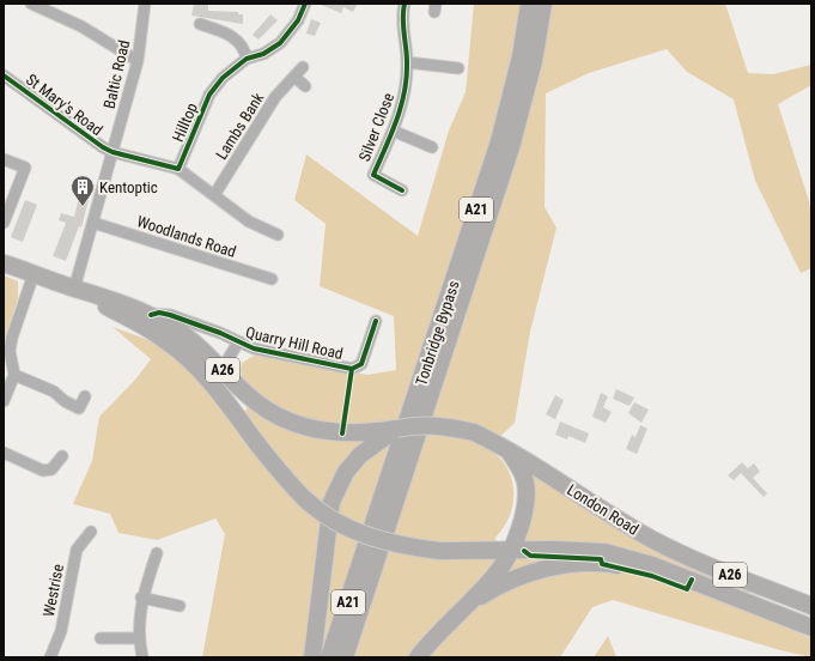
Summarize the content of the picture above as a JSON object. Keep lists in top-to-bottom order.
{
  "streets": {
    "highway": [
      "A21",
      "Tonbridge Bypass",
      "Quarry Hill Road",
      "A26",
      "London Road"
    ],
    "street": [
      "Baltic Road",
      "St Mary's Road",
      "Hilltop",
      "Lambs Bank",
      "Silver Close",
      "Woodlands Road",
      "Westrise"
    ]
  },
  "crossings": [
    ["Baltic Road", "St Mary's Road"],
    ["Baltic Road", "Woodlands Road"],
    ["Baltic Road", "Quarry Hill Road"],
    ["Quarry Hill Road", "London Road"]
  ],
  "places": {
    "building": ["Kentoptic"]
  }
}
